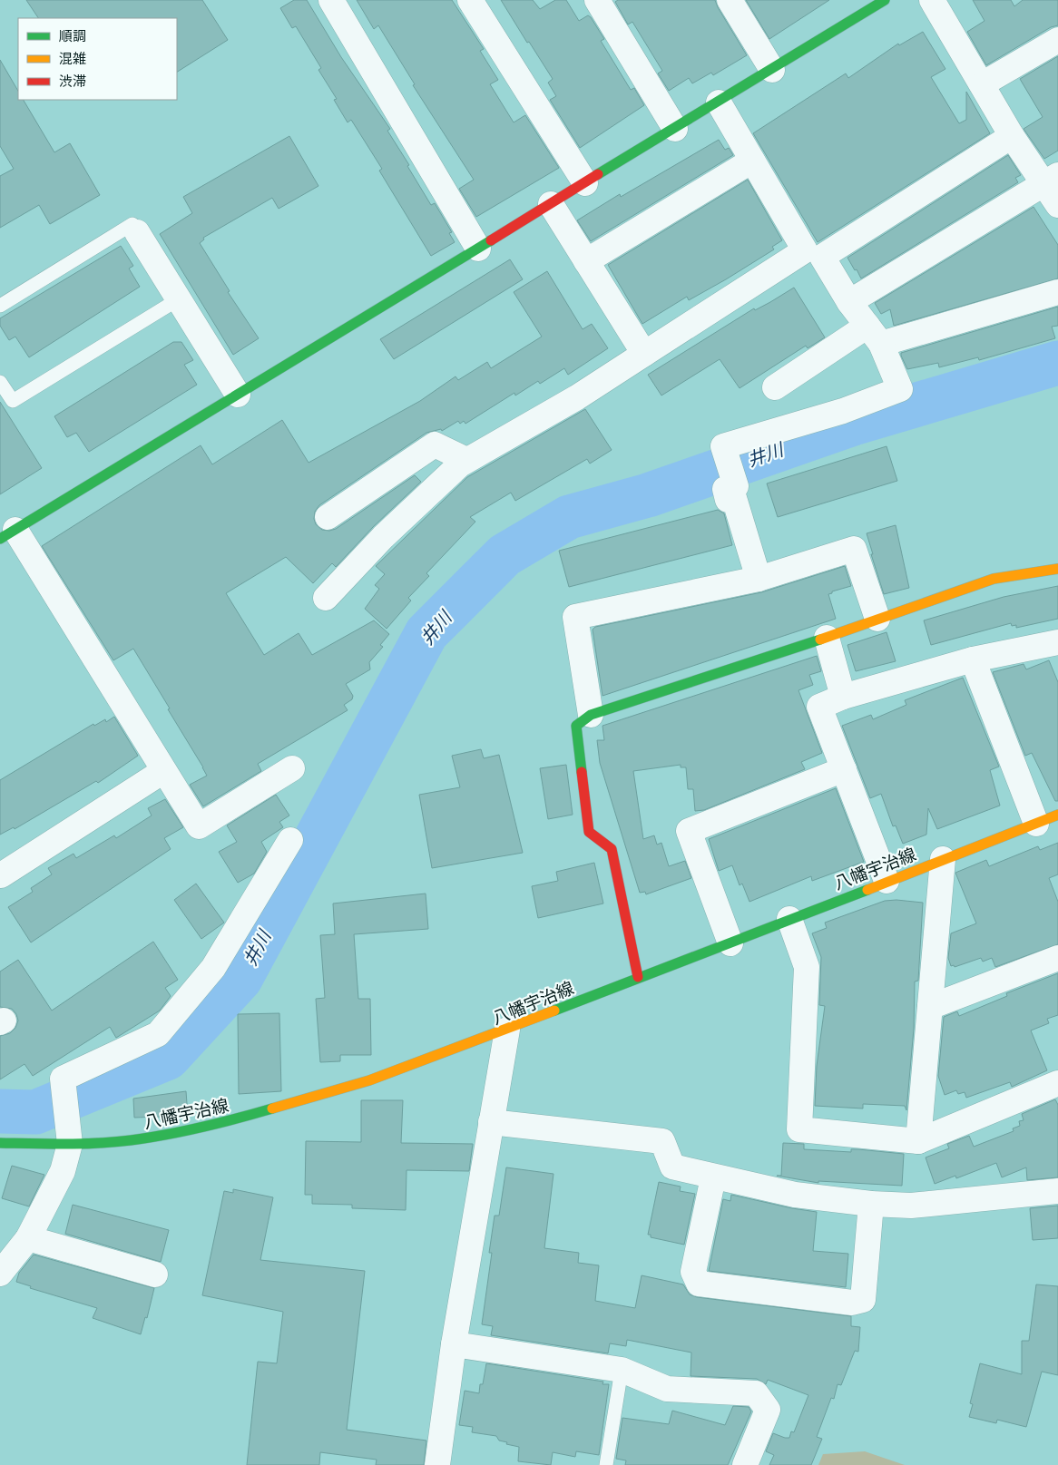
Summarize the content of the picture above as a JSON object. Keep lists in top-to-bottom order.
{
  "streets": {
    "street": ["八幡宇治線"]
  },
  "water": ["井川"],
  "legend": ["順調", "混雑", "渋滞"]
}
